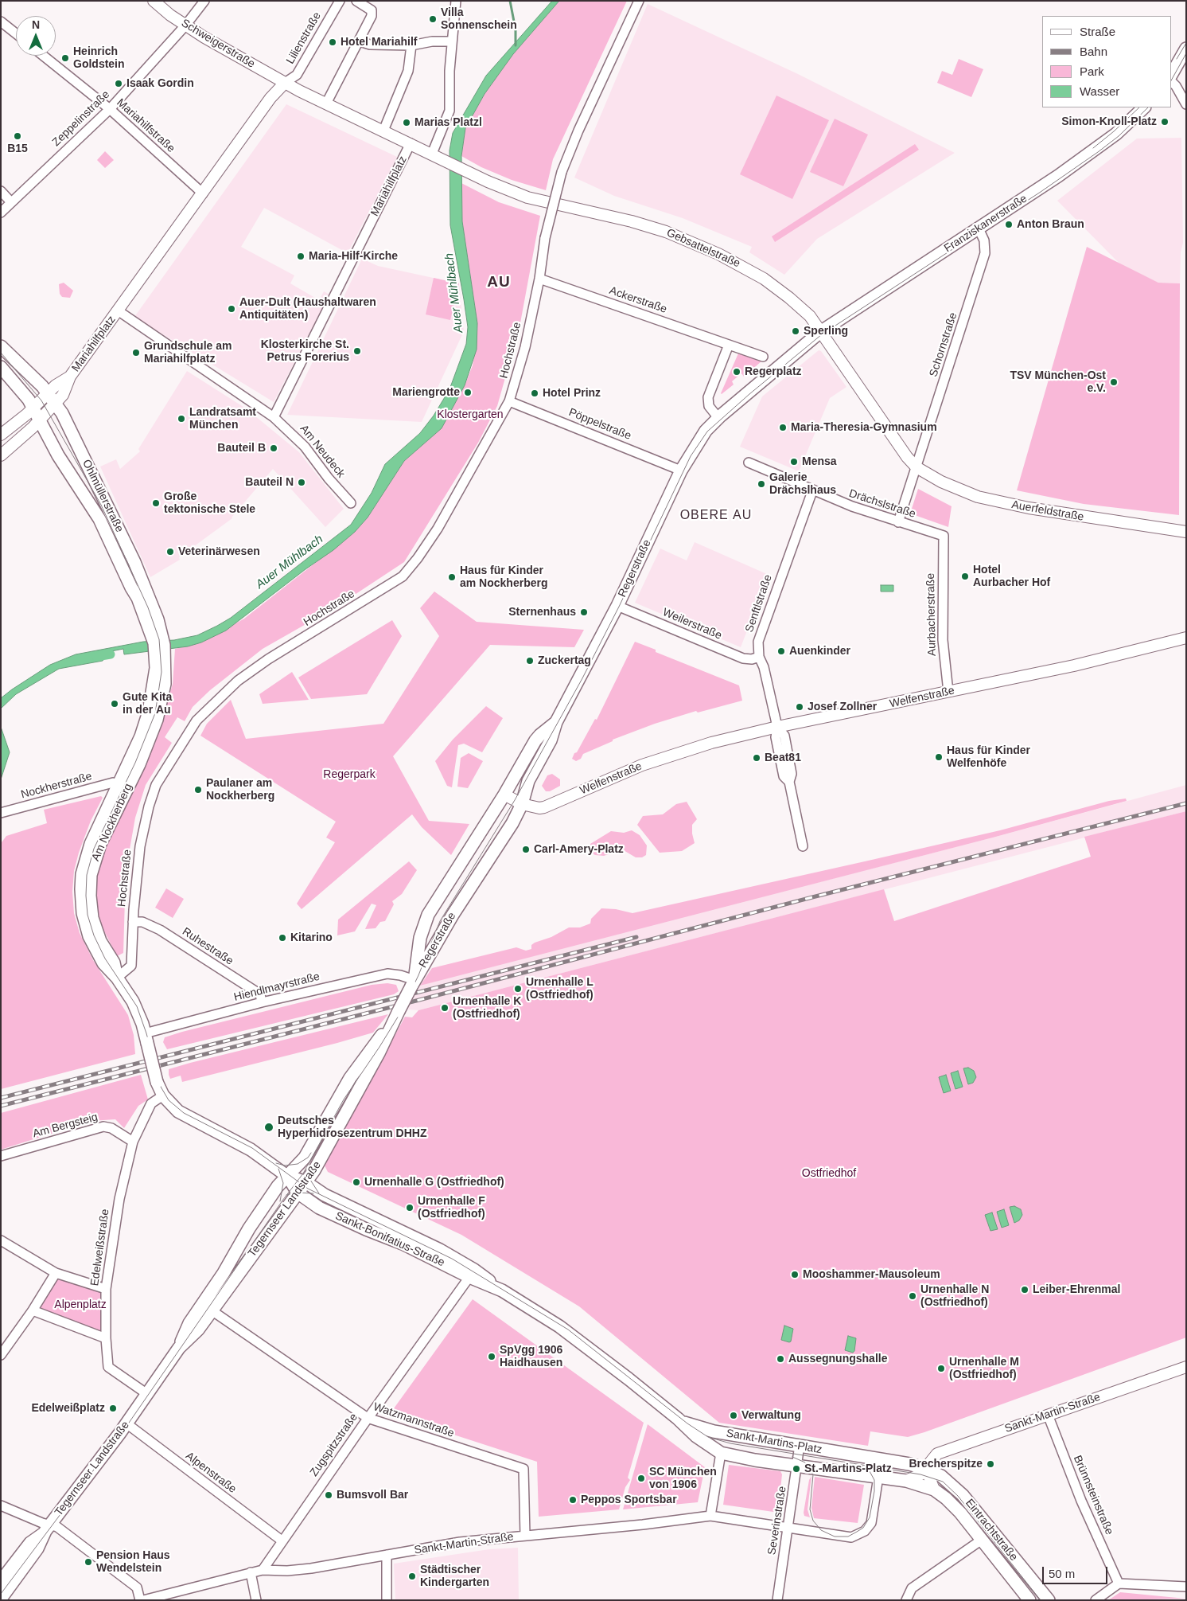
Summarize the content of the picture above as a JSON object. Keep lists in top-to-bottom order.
{
  "streets": {
    "main road": [
      "Franziskanerstraße",
      "Ohlmüllerstraße",
      "Regerstraße",
      "Am Nockherberg",
      "Tegernseer Landstraße",
      "Sankt-Bonifatius-Straße",
      "Sankt-Martins-Platz",
      "Eintrachtstraße"
    ],
    "street": [
      "Lilienstraße",
      "Schweigerstraße",
      "Zeppelinstraße",
      "Mariahilfstraße",
      "Mariahilfplatz",
      "Gebsattelstraße",
      "Ackerstraße",
      "Schornstraße",
      "Hochstraße",
      "Pöppelstraße",
      "Am Neudeck",
      "Drächslstraße",
      "Auerfeldstraße",
      "Senftlstraße",
      "Aurbacherstraße",
      "Weilerstraße",
      "Welfenstraße",
      "Nockherstraße",
      "Ruhestraße",
      "Hiendlmayrstraße",
      "Am Bergsteig",
      "Edelweißstraße",
      "Sankt-Martin-Straße",
      "Watzmannstraße",
      "Zugspitzstraße",
      "Alpenstraße",
      "Brünnsteinstraße",
      "Severinstraße"
    ]
  },
  "crossings": [
    ["Lilienstraße", "Schweigerstraße"],
    ["Lilienstraße", "Mariahilfplatz"],
    ["Schweigerstraße", "Zeppelinstraße"],
    ["Schweigerstraße", "Mariahilfplatz"],
    ["Zeppelinstraße", "Mariahilfstraße"],
    ["Mariahilfstraße", "Mariahilfplatz"],
    ["Mariahilfplatz", "Gebsattelstraße"],
    ["Mariahilfplatz", "Am Neudeck"],
    ["Mariahilfplatz", "Ohlmüllerstraße"],
    ["Franziskanerstraße", "Gebsattelstraße"],
    ["Franziskanerstraße", "Schornstraße"],
    ["Gebsattelstraße", "Schornstraße"],
    ["Gebsattelstraße", "Auerfeldstraße"],
    ["Ackerstraße", "Hochstraße"],
    ["Schornstraße", "Drächslstraße"],
    ["Schornstraße", "Auerfeldstraße"],
    ["Hochstraße", "Pöppelstraße"],
    ["Hochstraße", "Am Nockherberg"],
    ["Hochstraße", "Ruhestraße"],
    ["Pöppelstraße", "Regerstraße"],
    ["Ohlmüllerstraße", "Am Nockherberg"],
    ["Drächslstraße", "Senftlstraße"],
    ["Drächslstraße", "Aurbacherstraße"],
    ["Regerstraße", "Weilerstraße"],
    ["Regerstraße", "Welfenstraße"],
    ["Regerstraße", "Hiendlmayrstraße"],
    ["Regerstraße", "Tegernseer Landstraße"],
    ["Senftlstraße", "Weilerstraße"],
    ["Senftlstraße", "Welfenstraße"],
    ["Aurbacherstraße", "Welfenstraße"],
    ["Nockherstraße", "Am Nockherberg"],
    ["Am Nockherberg", "Hiendlmayrstraße"],
    ["Am Nockherberg", "Sankt-Bonifatius-Straße"],
    ["Ruhestraße", "Hiendlmayrstraße"],
    ["Hiendlmayrstraße", "Tegernseer Landstraße"],
    ["Am Bergsteig", "Edelweißstraße"],
    ["Tegernseer Landstraße", "Sankt-Bonifatius-Straße"],
    ["Tegernseer Landstraße", "Edelweißstraße"],
    ["Tegernseer Landstraße", "Watzmannstraße"],
    ["Tegernseer Landstraße", "Alpenstraße"],
    ["Sankt-Bonifatius-Straße", "Edelweißstraße"],
    ["Sankt-Bonifatius-Straße", "Sankt-Martins-Platz"],
    ["Sankt-Bonifatius-Straße", "Zugspitzstraße"],
    ["Sankt-Martin-Straße", "Watzmannstraße"],
    ["Sankt-Martin-Straße", "Sankt-Martins-Platz"],
    ["Sankt-Martin-Straße", "Zugspitzstraße"],
    ["Sankt-Martin-Straße", "Brünnsteinstraße"],
    ["Sankt-Martin-Straße", "Severinstraße"],
    ["Sankt-Martin-Straße", "Eintrachtstraße"],
    ["Watzmannstraße", "Zugspitzstraße"],
    ["Sankt-Martins-Platz", "Severinstraße"],
    ["Sankt-Martins-Platz", "Eintrachtstraße"],
    ["Zugspitzstraße", "Alpenstraße"]
  ],
  "districts": ["AU", "OBERE AU"],
  "water": ["Auer Mühlbach"],
  "parks": [
    "Klostergarten",
    "Regerpark",
    "Ostfriedhof",
    "Alpenplatz"
  ],
  "places": [
    "Villa Sonnenschein",
    "Hotel Mariahilf",
    "Heinrich Goldstein",
    "Isaak Gordin",
    "Simon-Knoll-Platz",
    "Marias Platzl",
    "B15",
    "Anton Braun",
    "Maria-Hilf-Kirche",
    "Auer-Dult (Haushaltwaren Antiquitäten)",
    "Sperling",
    "Klosterkirche St. Petrus Forerius",
    "Grundschule am Mariahilfplatz",
    "Regerplatz",
    "TSV München-Ost e.V.",
    "Mariengrotte",
    "Hotel Prinz",
    "Landratsamt München",
    "Maria-Theresia-Gymnasium",
    "Bauteil B",
    "Mensa",
    "Bauteil N",
    "Galerie Drächslhaus",
    "Große tektonische Stele",
    "Veterinärwesen",
    "Hotel Aurbacher Hof",
    "Haus für Kinder am Nockherberg",
    "Sternenhaus",
    "Auenkinder",
    "Zuckertag",
    "Gute Kita in der Au",
    "Josef Zollner",
    "Haus für Kinder Welfenhöfe",
    "Beat81",
    "Paulaner am Nockherberg",
    "Carl-Amery-Platz",
    "Kitarino",
    "Urnenhalle L (Ostfriedhof)",
    "Urnenhalle K (Ostfriedhof)",
    "Deutsches Hyperhidrosezentrum DHHZ",
    "Urnenhalle G (Ostfriedhof)",
    "Urnenhalle F (Ostfriedhof)",
    "Mooshammer-Mausoleum",
    "Leiber-Ehrenmal",
    "Urnenhalle N (Ostfriedhof)",
    "SpVgg 1906 Haidhausen",
    "Aussegnungshalle",
    "Urnenhalle M (Ostfriedhof)",
    "Edelweißplatz",
    "Verwaltung",
    "Brecherspitze",
    "St.-Martins-Platz",
    "SC München von 1906",
    "Bumsvoll Bar",
    "Peppos Sportsbar",
    "Pension Haus Wendelstein",
    "Städtischer Kindergarten"
  ],
  "legend": [
    "Straße",
    "Bahn",
    "Park",
    "Wasser"
  ],
  "scale_bar": "50 m",
  "north": "top"
}
